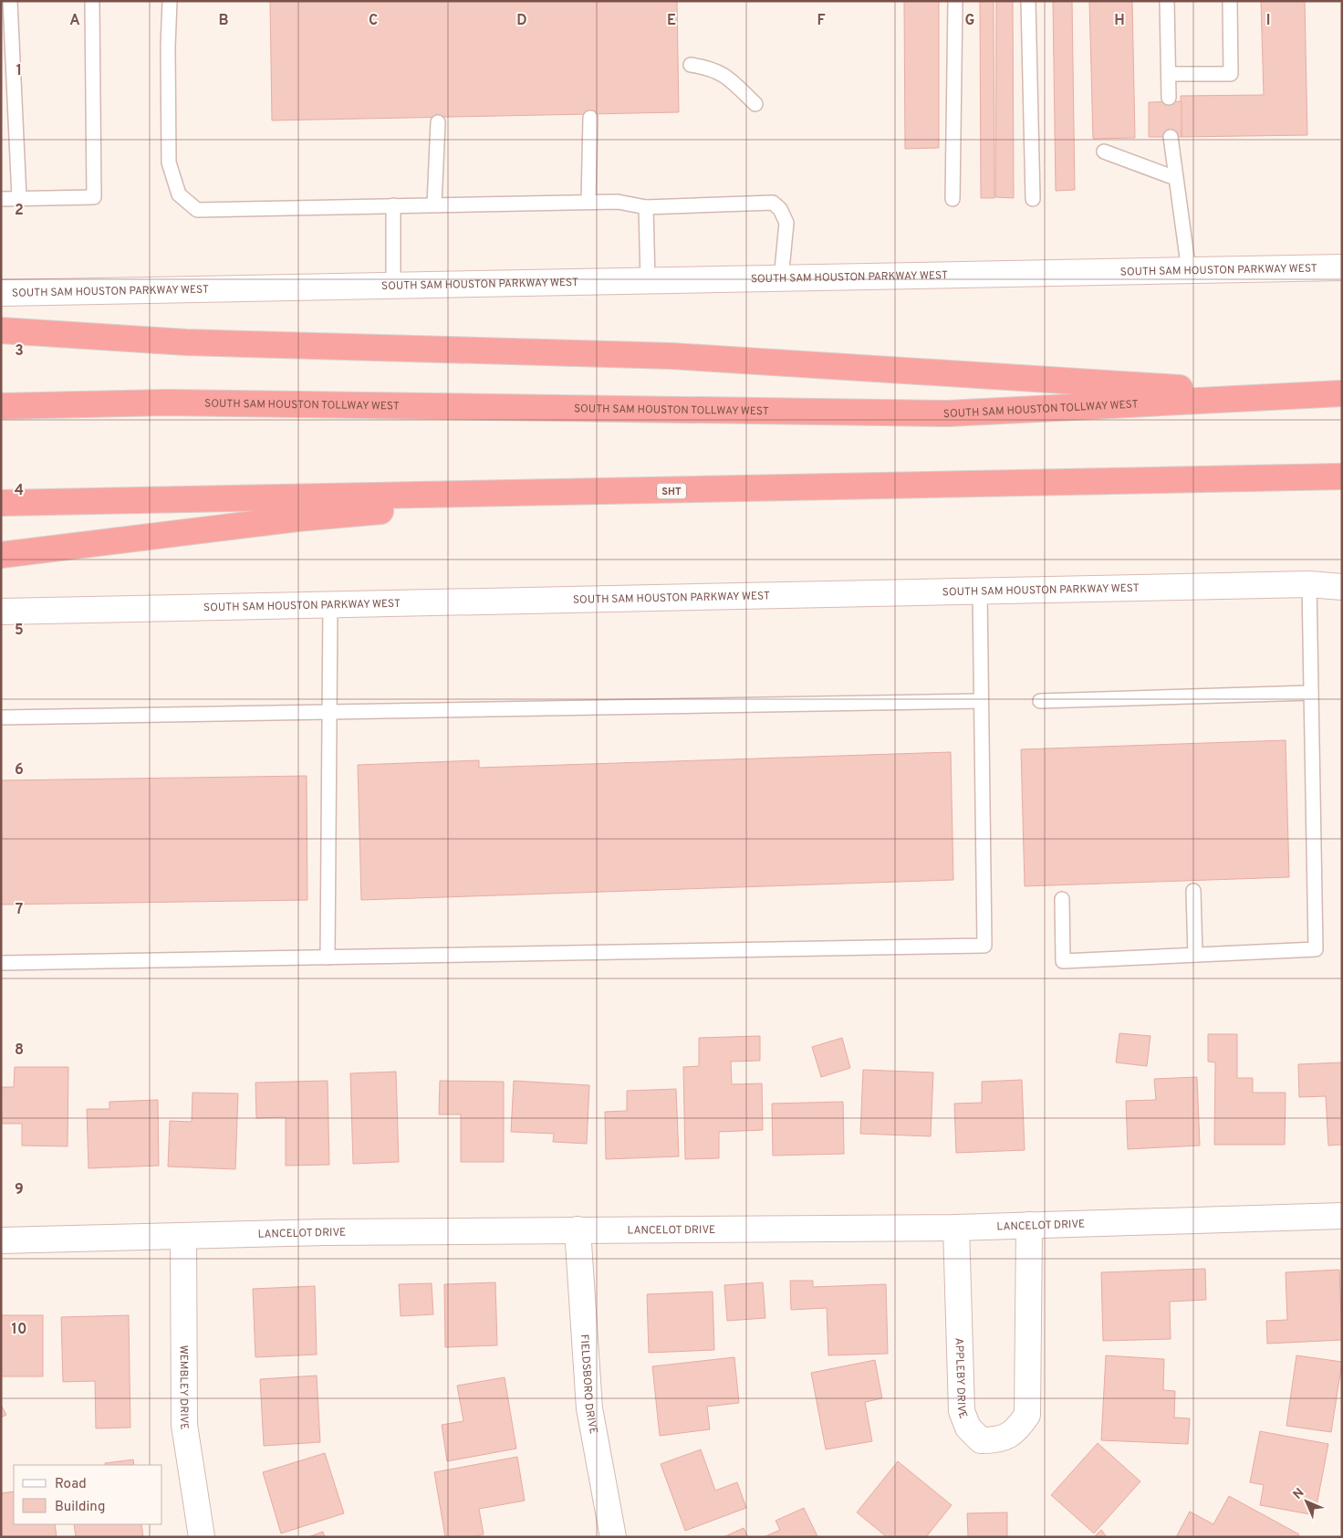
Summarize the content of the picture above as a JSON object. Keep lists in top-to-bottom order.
{
  "streets": {
    "highway": ["SOUTH SAM HOUSTON TOLLWAY WEST", "SHT"],
    "main road": [
      "SOUTH SAM HOUSTON PARKWAY WEST",
      "LANCELOT DRIVE",
      "APPLEBY DRIVE",
      "FIELDSBORO DRIVE",
      "WEMBLEY DRIVE"
    ]
  },
  "crossings": [
    ["LANCELOT DRIVE", "APPLEBY DRIVE"],
    ["LANCELOT DRIVE", "FIELDSBORO DRIVE"],
    ["LANCELOT DRIVE", "WEMBLEY DRIVE"]
  ],
  "legend": ["Road", "Building"],
  "north": "top left",
  "grid": {
    "columns": [
      "A",
      "B",
      "C",
      "D",
      "E",
      "F",
      "G",
      "H",
      "I"
    ],
    "rows": [
      "1",
      "2",
      "3",
      "4",
      "5",
      "6",
      "7",
      "8",
      "9",
      "10"
    ]
  }
}
